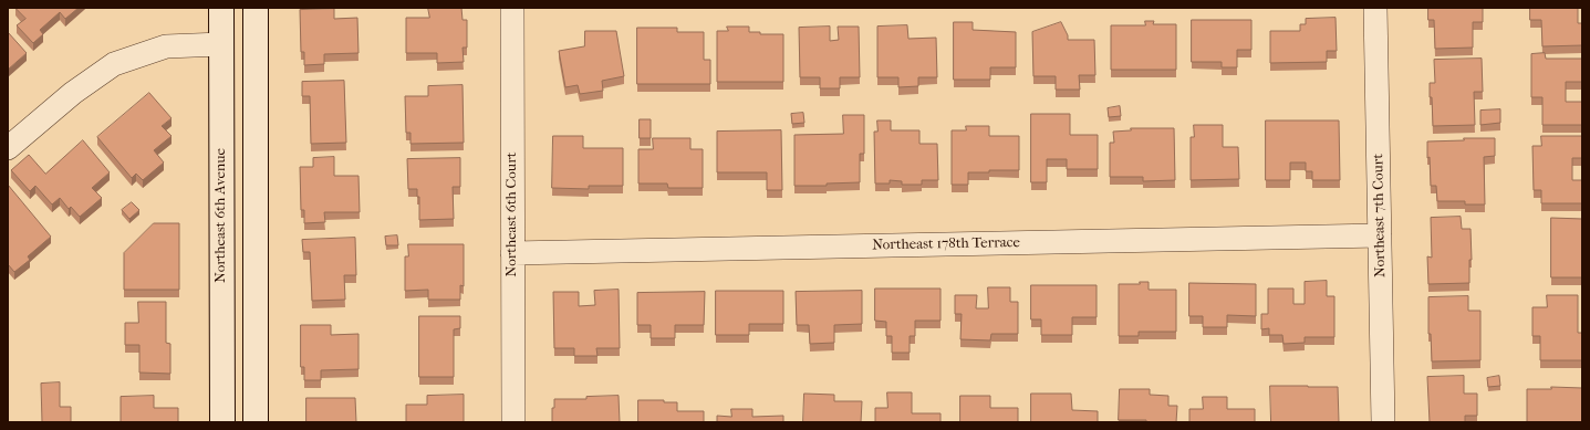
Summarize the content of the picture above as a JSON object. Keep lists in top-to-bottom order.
{
  "streets": {
    "main road": ["Northeast 6th Avenue"],
    "street": ["Northeast 6th Court", "Northeast 7th Court", "Northeast 178th Terrace"]
  },
  "crossings": [
    ["Northeast 6th Court", "Northeast 178th Terrace"],
    ["Northeast 7th Court", "Northeast 178th Terrace"]
  ]
}
